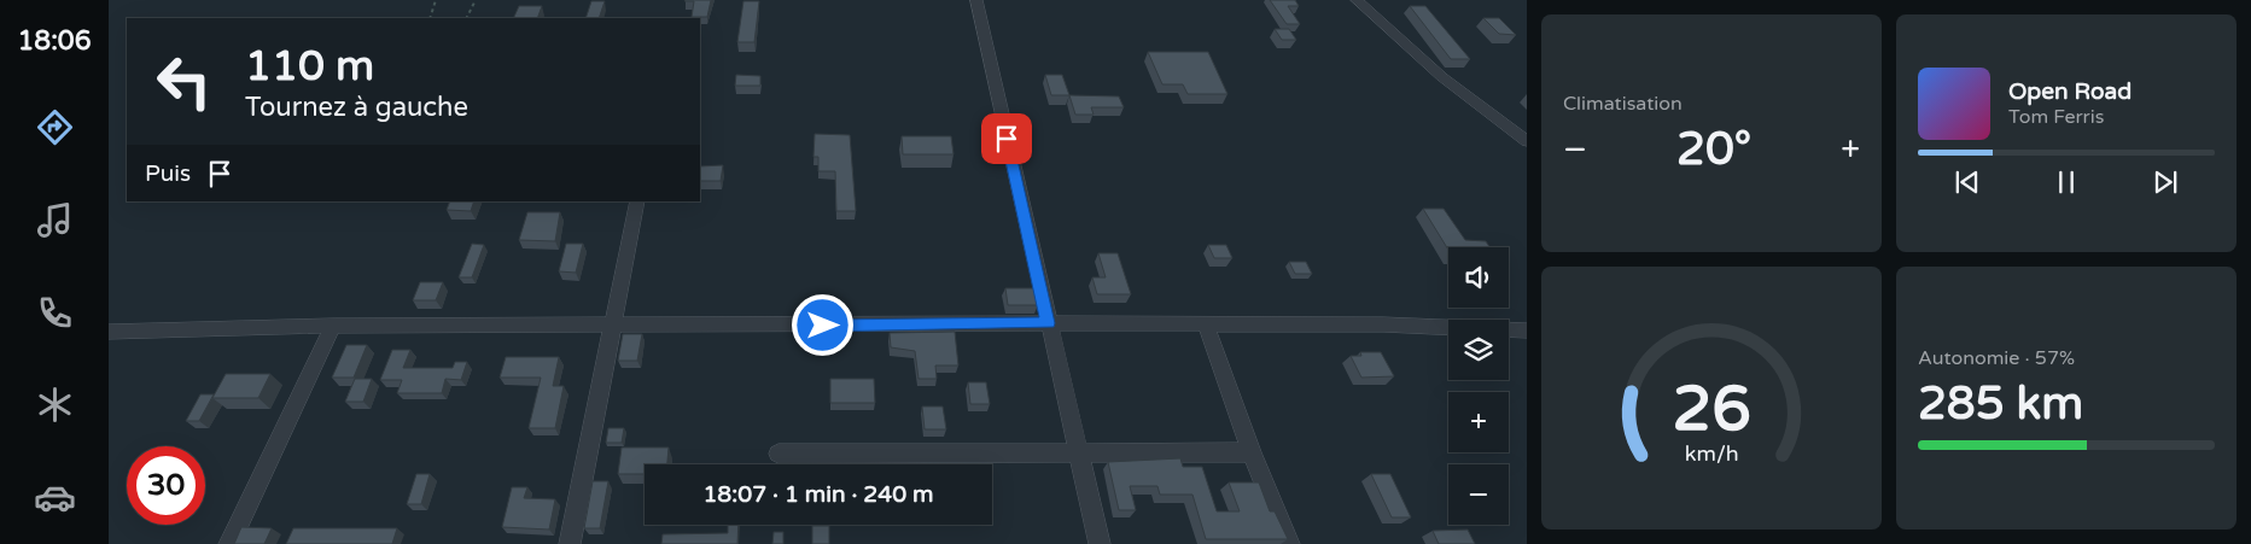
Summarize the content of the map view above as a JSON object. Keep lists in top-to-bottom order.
{
  "page": {
    "tabs": "18:06",
    "tile": [
      "Climatisation",
      ["Autonomie · 57%", "285 km"]
    ],
    "turn": ["110 m", "Tournez à gauche"],
    "song": ["Open Road", "Tom Ferris"],
    "heat": ["−", "20°", "+"],
    "then": "Puis",
    "map_buttons": ["+", "−"],
    "limit": "30",
    "trip": "18:07 · 1 min · 240 m",
    "gauge": ["26", "km/h"]
  }
}
